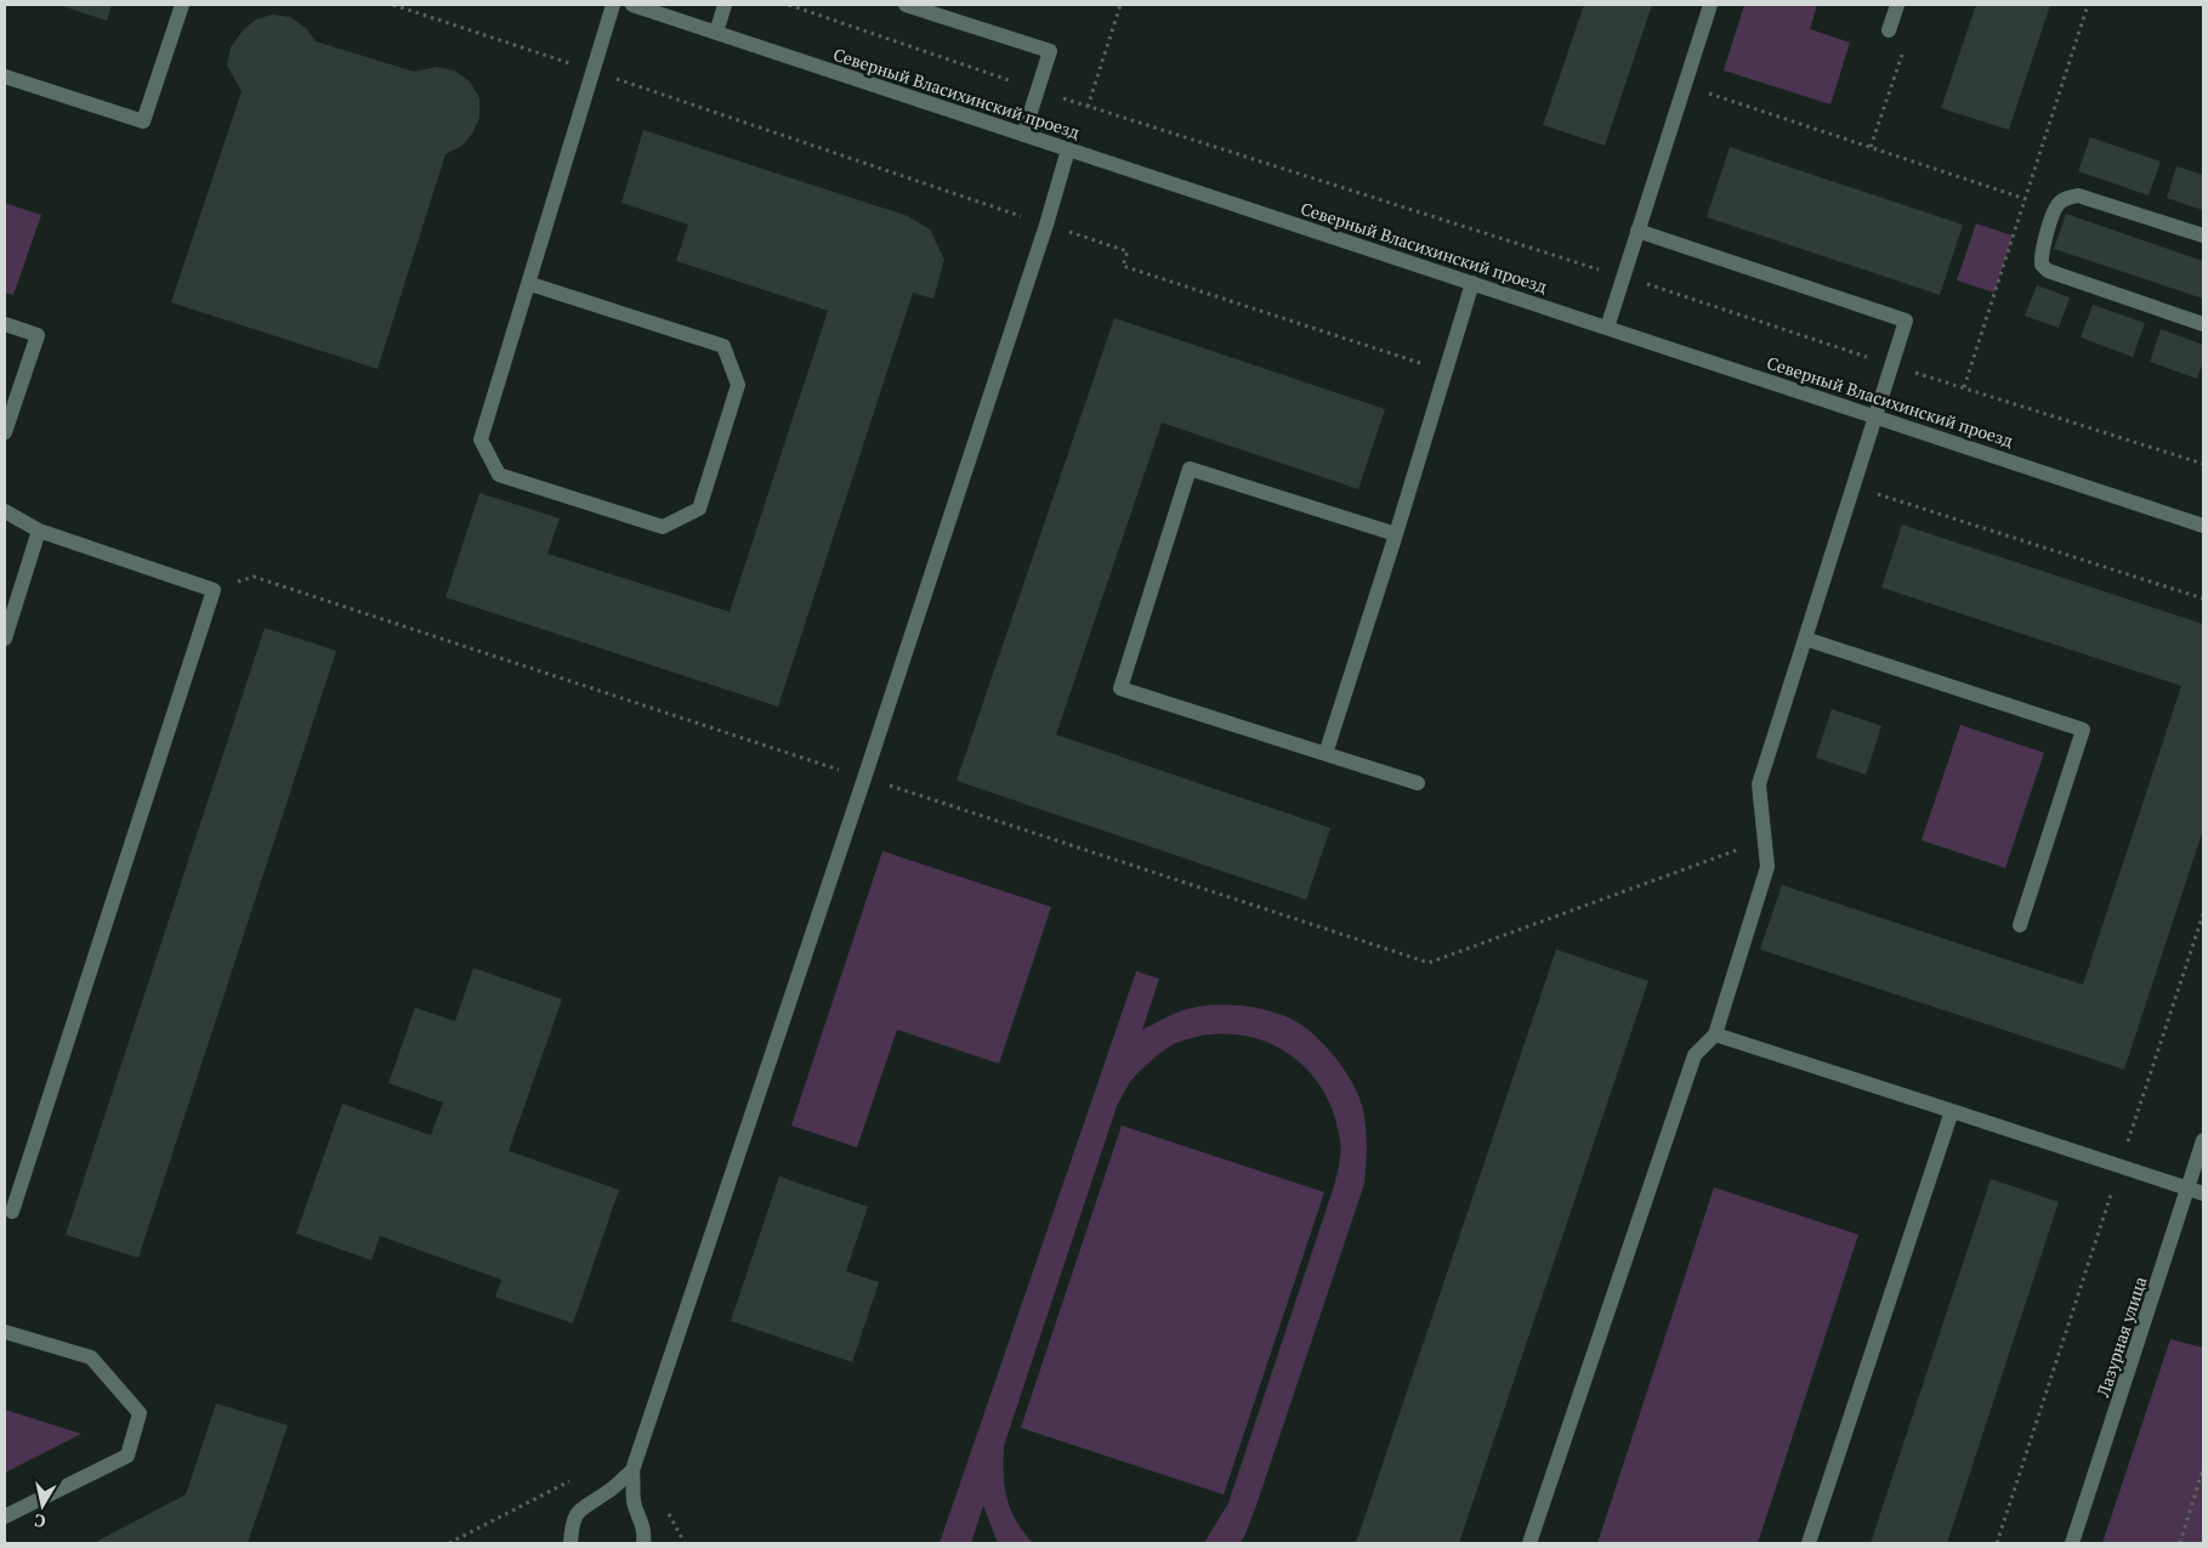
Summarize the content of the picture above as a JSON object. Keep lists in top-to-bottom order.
{
  "streets": {
    "street": ["Северный Власихинский проезд", "Лазурная улица"]
  },
  "north": "bottom"
}
